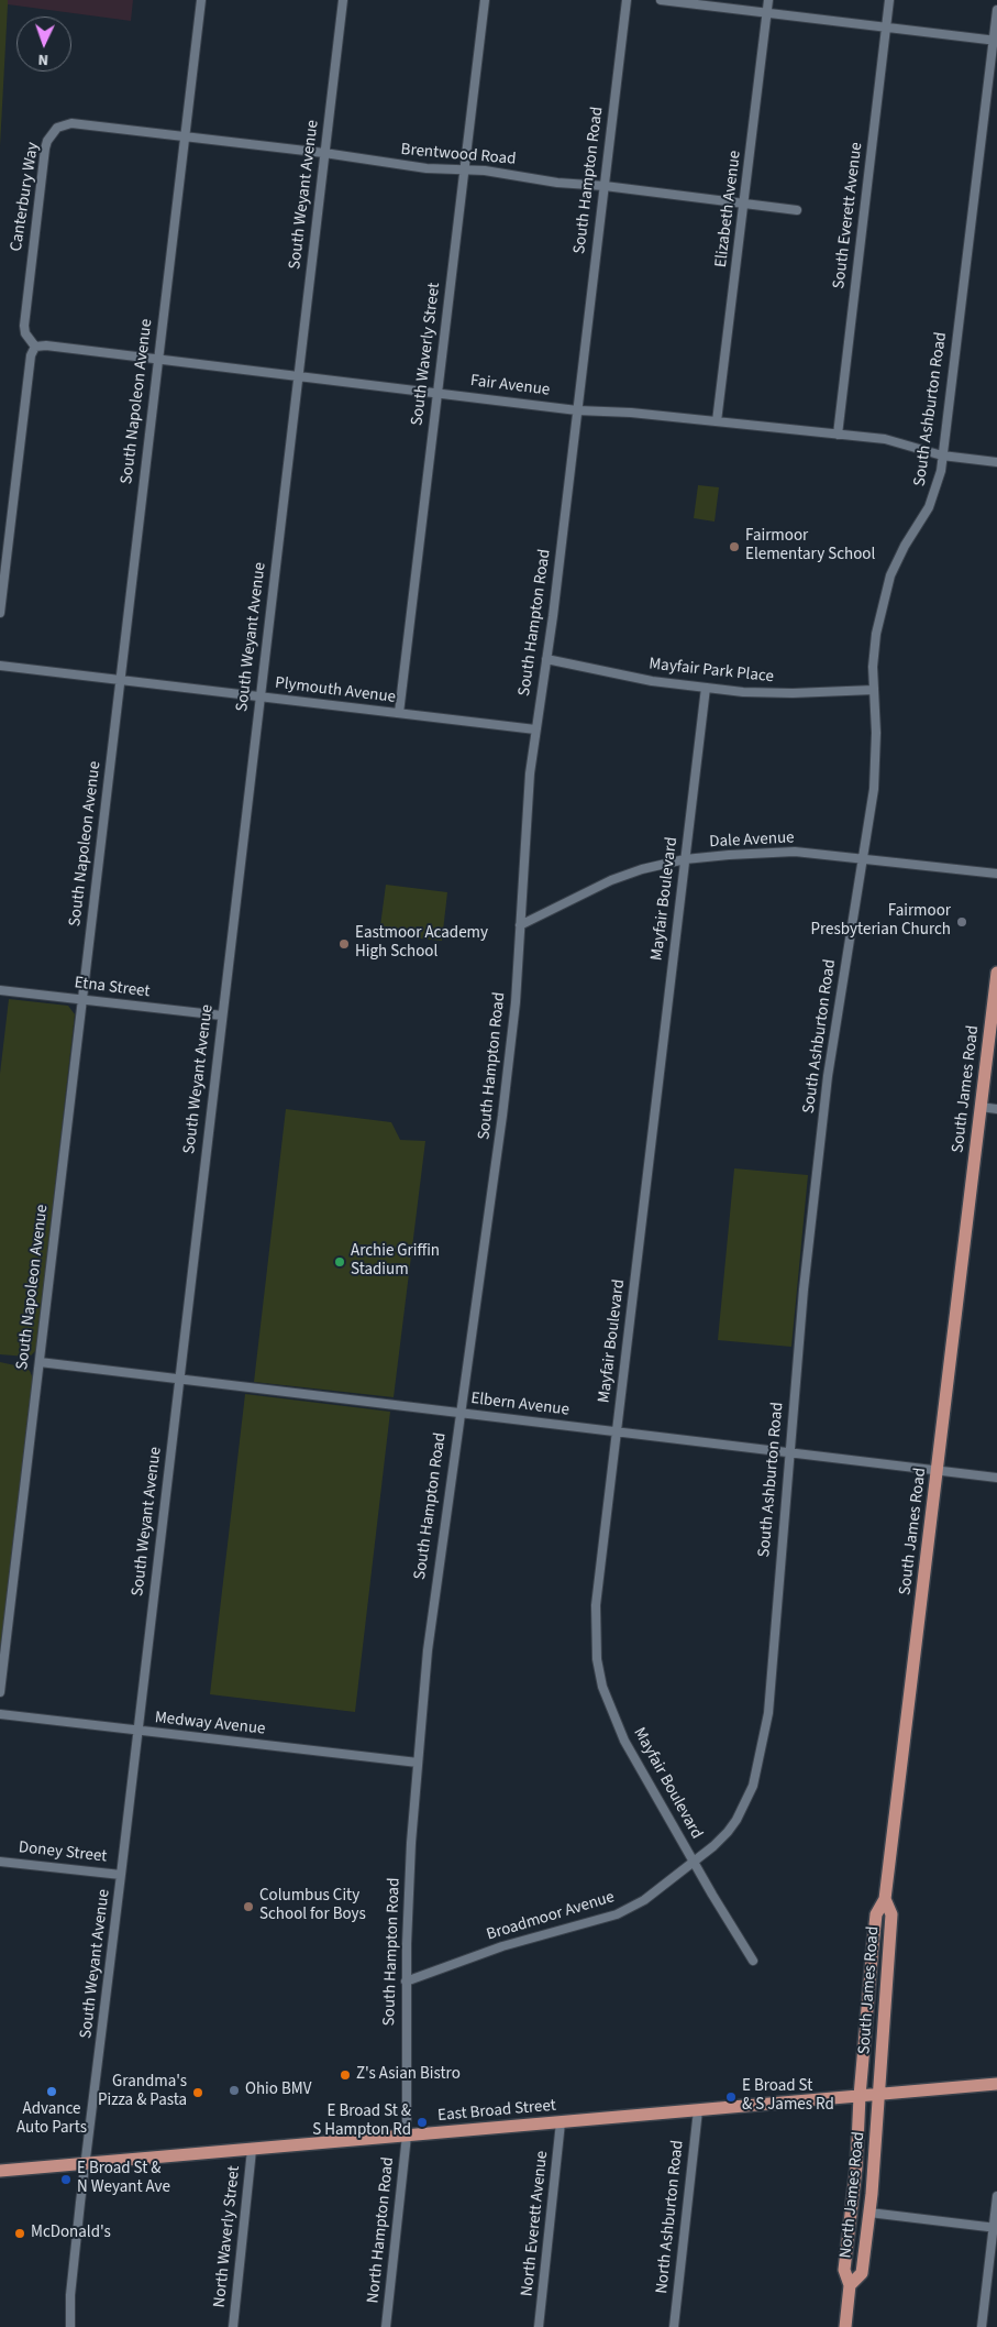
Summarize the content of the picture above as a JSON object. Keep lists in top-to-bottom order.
{
  "streets": {
    "main road": ["South James Road", "East Broad Street", "North James Road"],
    "street": [
      "Brentwood Road",
      "South Hampton Road",
      "South Weyant Avenue",
      "Canterbury Way",
      "Elizabeth Avenue",
      "South Everett Avenue",
      "South Waverly Street",
      "Fair Avenue",
      "South Napoleon Avenue",
      "South Ashburton Road",
      "Mayfair Park Place",
      "Plymouth Avenue",
      "Dale Avenue",
      "Mayfair Boulevard",
      "Etna Street",
      "Elbern Avenue",
      "Medway Avenue",
      "Doney Street",
      "Broadmoor Avenue",
      "North Ashburton Road",
      "North Everett Avenue",
      "North Hampton Road",
      "North Waverly Street"
    ]
  },
  "crossings": [
    ["Brentwood Road", "South Hampton Road"],
    ["Brentwood Road", "South Weyant Avenue"],
    ["Brentwood Road", "Canterbury Way"],
    ["Brentwood Road", "Elizabeth Avenue"],
    ["Brentwood Road", "South Waverly Street"],
    ["Brentwood Road", "South Napoleon Avenue"],
    ["South Hampton Road", "Fair Avenue"],
    ["South Hampton Road", "Mayfair Park Place"],
    ["South Hampton Road", "Plymouth Avenue"],
    ["South Hampton Road", "Dale Avenue"],
    ["South Hampton Road", "Elbern Avenue"],
    ["South Hampton Road", "Medway Avenue"],
    ["South Hampton Road", "Broadmoor Avenue"],
    ["South Hampton Road", "East Broad Street"],
    ["South Hampton Road", "North Hampton Road"],
    ["South Weyant Avenue", "Fair Avenue"],
    ["South Weyant Avenue", "Plymouth Avenue"],
    ["South Weyant Avenue", "Etna Street"],
    ["South Weyant Avenue", "Elbern Avenue"],
    ["South Weyant Avenue", "Medway Avenue"],
    ["South Weyant Avenue", "Doney Street"],
    ["South Weyant Avenue", "East Broad Street"],
    ["Canterbury Way", "Fair Avenue"],
    ["Elizabeth Avenue", "Fair Avenue"],
    ["South Everett Avenue", "Fair Avenue"],
    ["South Waverly Street", "Fair Avenue"],
    ["South Waverly Street", "Plymouth Avenue"],
    ["Fair Avenue", "South Napoleon Avenue"],
    ["Fair Avenue", "South Ashburton Road"],
    ["South Napoleon Avenue", "Plymouth Avenue"],
    ["South Napoleon Avenue", "Etna Street"],
    ["South Napoleon Avenue", "Elbern Avenue"],
    ["South Ashburton Road", "Mayfair Park Place"],
    ["South Ashburton Road", "Dale Avenue"],
    ["South Ashburton Road", "Mayfair Boulevard"],
    ["South Ashburton Road", "Elbern Avenue"],
    ["South Ashburton Road", "Broadmoor Avenue"],
    ["Mayfair Park Place", "Mayfair Boulevard"],
    ["Dale Avenue", "Mayfair Boulevard"],
    ["Mayfair Boulevard", "Elbern Avenue"],
    ["Mayfair Boulevard", "Broadmoor Avenue"],
    ["South James Road", "Elbern Avenue"],
    ["South James Road", "East Broad Street"],
    ["South James Road", "North James Road"],
    ["East Broad Street", "North James Road"],
    ["East Broad Street", "North Ashburton Road"],
    ["East Broad Street", "North Everett Avenue"],
    ["East Broad Street", "North Hampton Road"],
    ["East Broad Street", "North Waverly Street"]
  ],
  "places": [
    "Fairmoor Elementary School",
    "Fairmoor Presbyterian Church",
    "Eastmoor Academy High School",
    "Archie Griffin Stadium",
    "Columbus City School for Boys",
    "Z's Asian Bistro",
    "Ohio BMV",
    "Advance Auto Parts",
    "Grandma's Pizza & Pasta",
    "E Broad St & S James Rd",
    "E Broad St & S Hampton Rd",
    "E Broad St & N Weyant Ave",
    "McDonald's"
  ],
  "north": "bottom"
}
